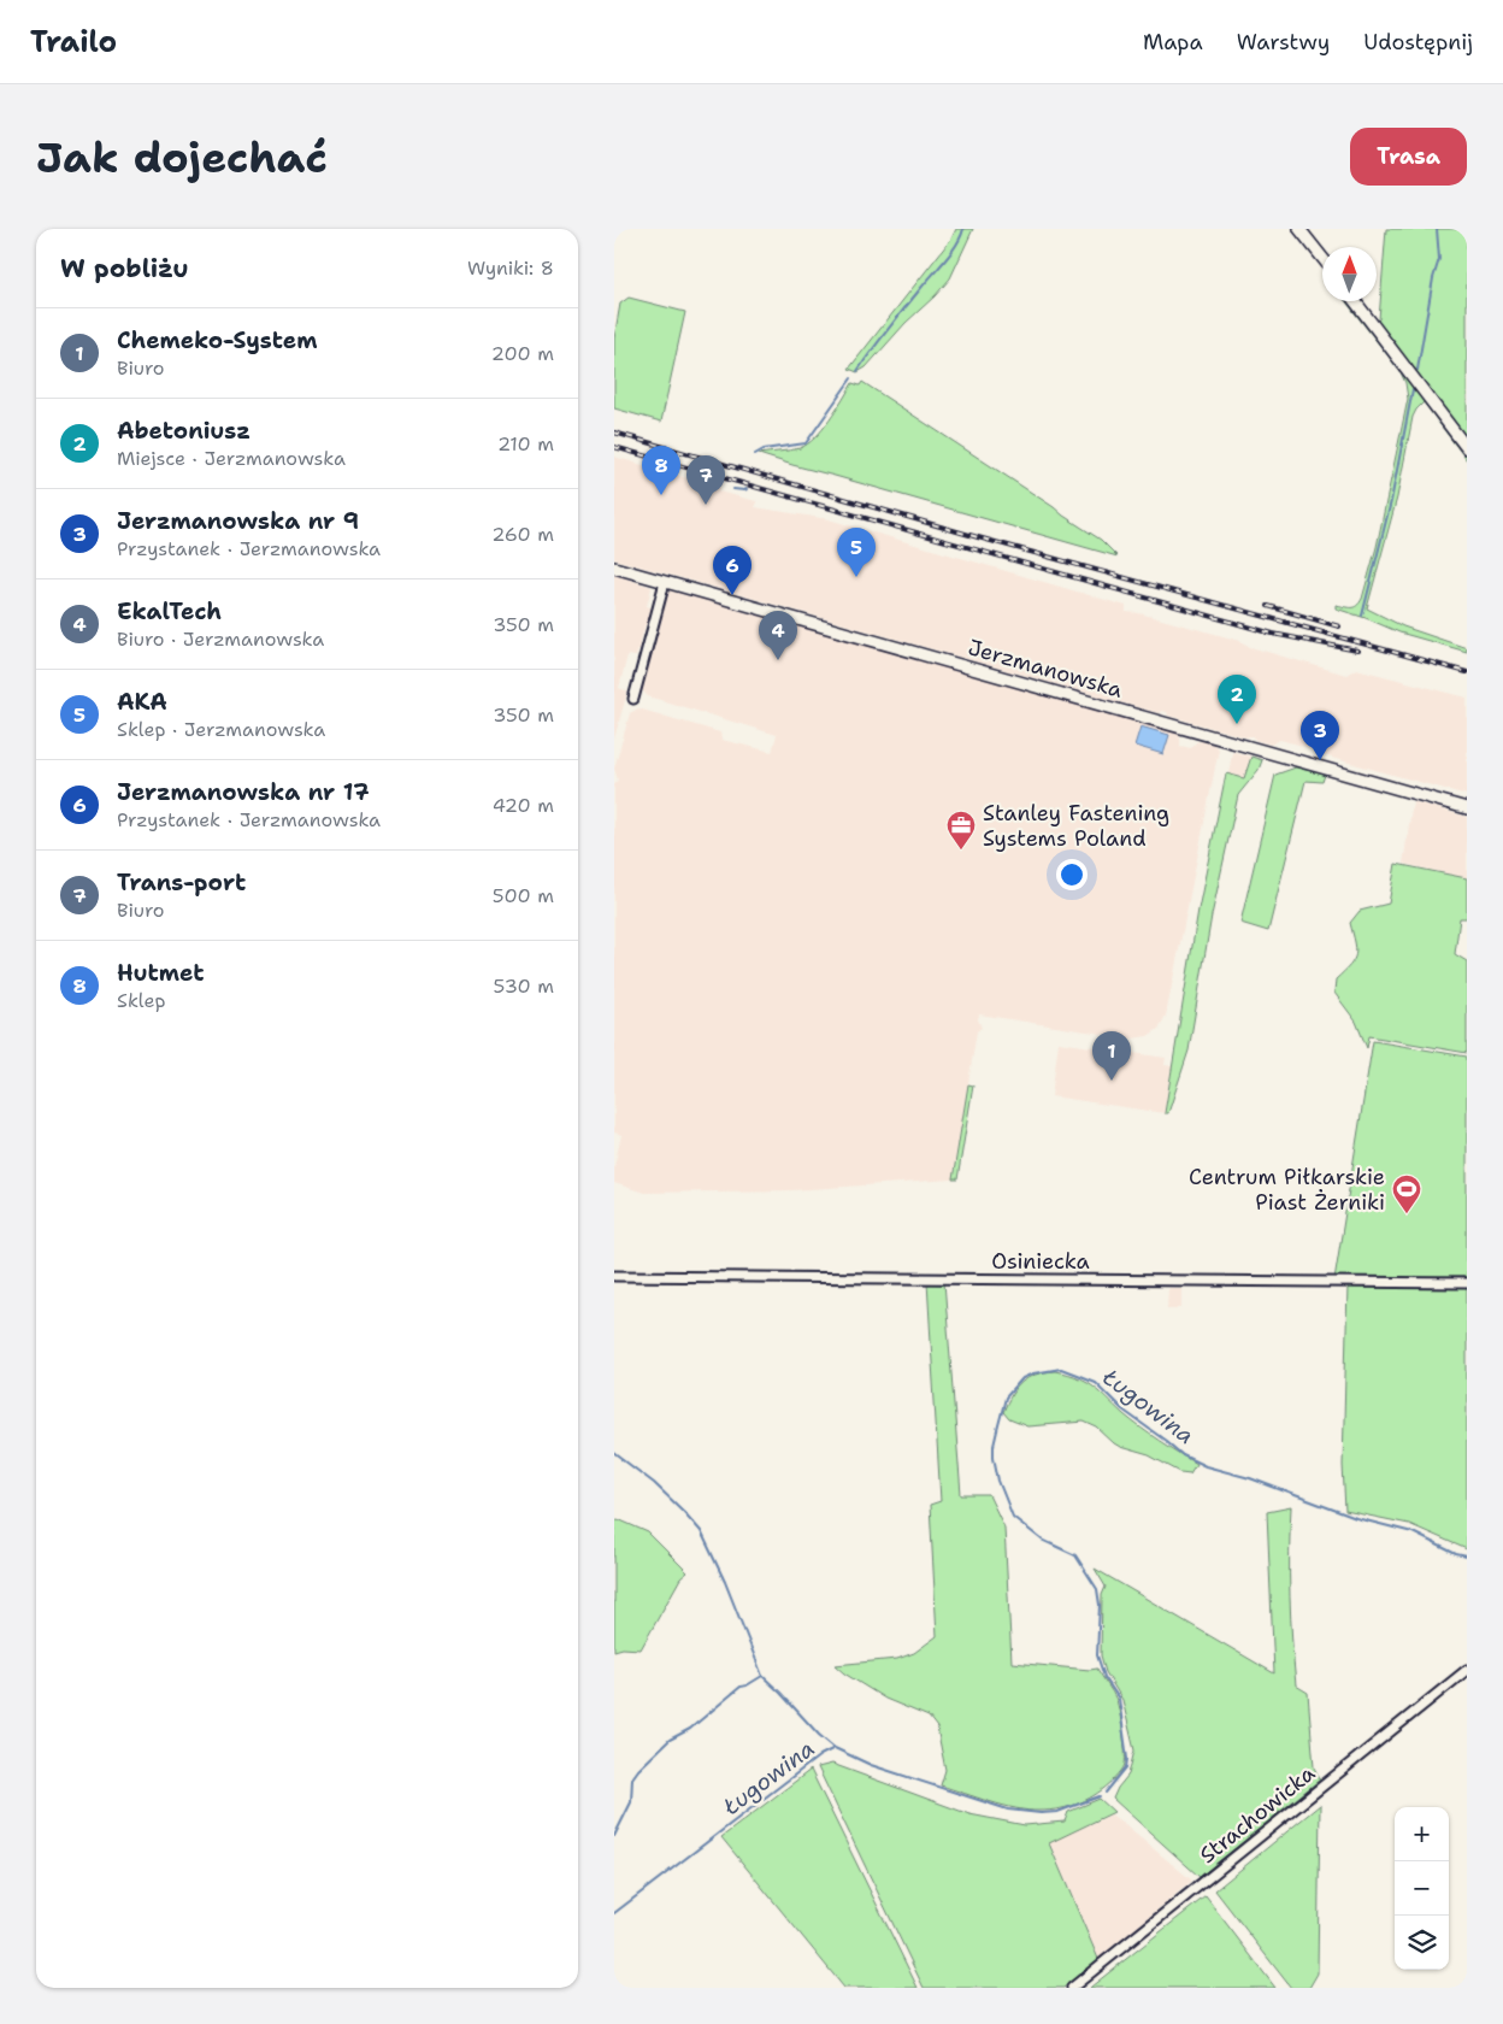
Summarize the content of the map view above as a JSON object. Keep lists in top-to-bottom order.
{
  "streets": {
    "street": ["Jerzmanowska", "Osiniecka", "Strachowicka"]
  },
  "water": ["Ługowina"],
  "places": {
    "office": ["Stanley Fastening Systems Poland"],
    "sports": ["Centrum Piłkarskie Piast Żerniki"]
  },
  "north": "top",
  "page": {
    "header": "Trailo",
    "nav": ["Mapa", "Warstwy", "Udostępnij"],
    "buttons": "Trasa",
    "title": "Jak dojechać",
    "heading": ["W pobliżu", "Wyniki: 8"],
    "list": [
      {
        "mark": "1",
        "name": "Chemeko-System",
        "note": "Biuro",
        "value": "200 m"
      },
      {
        "mark": "2",
        "name": "Abetoniusz",
        "note": "Miejsce · Jerzmanowska",
        "value": "210 m"
      },
      {
        "mark": "3",
        "name": "Jerzmanowska nr 9",
        "note": "Przystanek · Jerzmanowska",
        "value": "260 m"
      },
      {
        "mark": "4",
        "name": "EkalTech",
        "note": "Biuro · Jerzmanowska",
        "value": "350 m"
      },
      {
        "mark": "5",
        "name": "AKA",
        "note": "Sklep · Jerzmanowska",
        "value": "350 m"
      },
      {
        "mark": "6",
        "name": "Jerzmanowska nr 17",
        "note": "Przystanek · Jerzmanowska",
        "value": "420 m"
      },
      {
        "mark": "7",
        "name": "Trans-port",
        "note": "Biuro",
        "value": "500 m"
      },
      {
        "mark": "8",
        "name": "Hutmet",
        "note": "Sklep",
        "value": "530 m"
      }
    ],
    "pins": [
      "8",
      "7",
      "5",
      "6",
      "4",
      "2",
      "3",
      "1"
    ],
    "map_buttons": ["+", "−"]
  }
}
